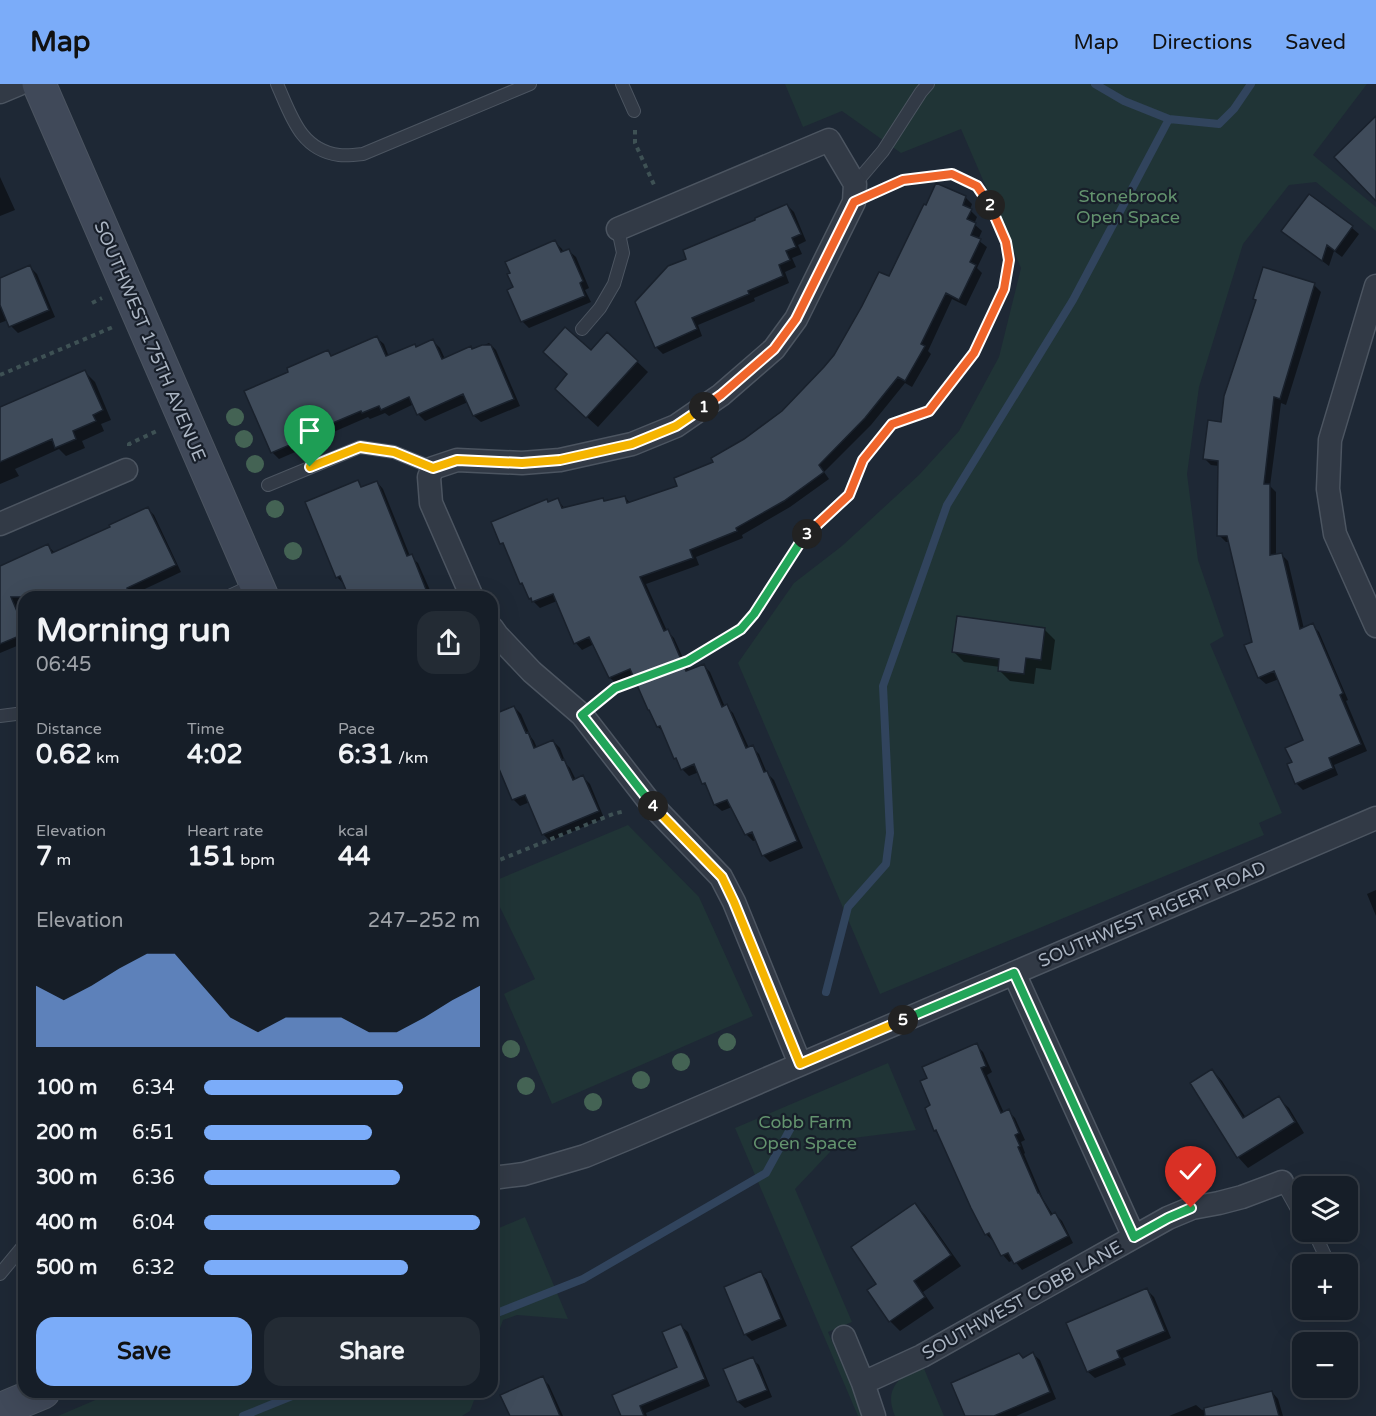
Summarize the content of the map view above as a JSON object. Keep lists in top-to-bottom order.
{
  "streets": {
    "main road": ["SOUTHWEST 175TH AVENUE"],
    "street": ["SOUTHWEST RIGERT ROAD", "SOUTHWEST COBB LANE"]
  },
  "parks": ["Stonebrook Open Space", "Cobb Farm Open Space"],
  "page": {
    "header": "Map",
    "nav": ["Map", "Directions", "Saved"],
    "pins": [
      "2",
      "1",
      "3",
      "4",
      "5"
    ],
    "heading": ["Morning run", "06:45"],
    "stats": [
      ["Distance", "0.62 km"],
      ["Time", "4:02"],
      ["Pace", "6:31 /km"],
      ["Elevation", "7 m"],
      ["Heart rate", "151 bpm"],
      ["kcal", "44"]
    ],
    "chart": ["Elevation", "247–252 m"],
    "list": [
      {
        "name": "100 m",
        "note": "6:34"
      },
      {
        "name": "200 m",
        "note": "6:51"
      },
      {
        "name": "300 m",
        "note": "6:36"
      },
      {
        "name": "400 m",
        "note": "6:04"
      },
      {
        "name": "500 m",
        "note": "6:32"
      }
    ],
    "map_buttons": ["+", "−"],
    "buttons": ["Save", "Share"]
  }
}
